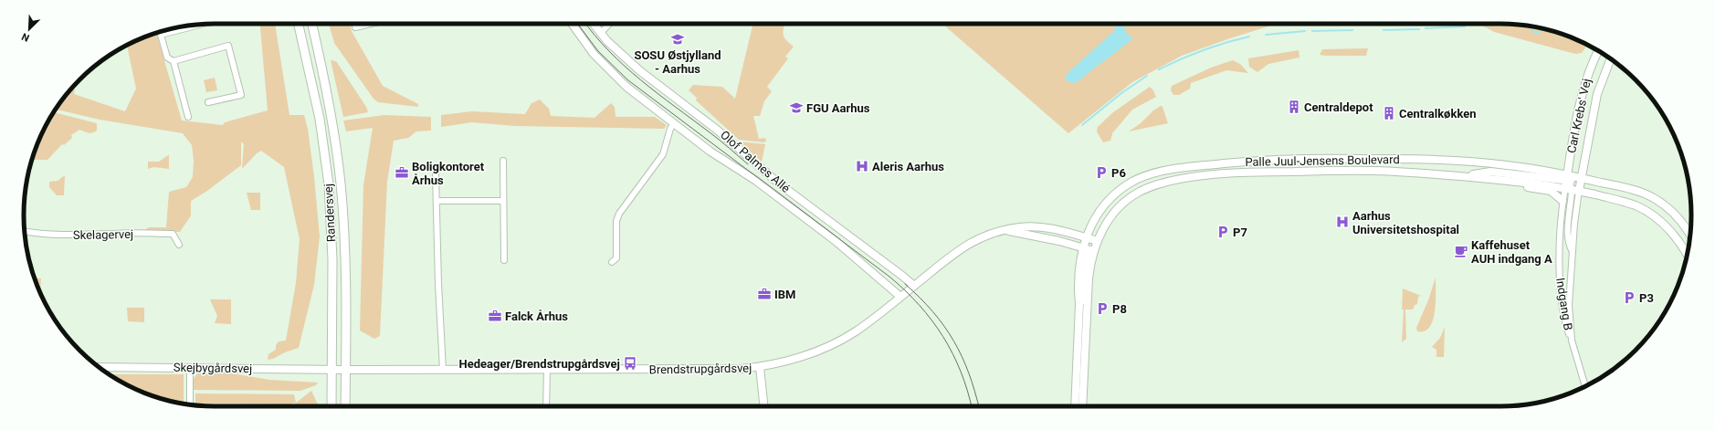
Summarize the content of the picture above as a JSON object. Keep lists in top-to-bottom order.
{
  "streets": {
    "main road": ["Randersvej"],
    "street": [
      "Carl Krebs' Vej",
      "Palle Juul-Jensens Boulevard",
      "Olof Palmes Allé",
      "Skelagervej",
      "Indgang B",
      "Skejbygårdsvej",
      "Brendstrupgårdsvej"
    ]
  },
  "crossings": [
    ["Carl Krebs' Vej", "Palle Juul-Jensens Boulevard"],
    ["Carl Krebs' Vej", "Indgang B"],
    ["Palle Juul-Jensens Boulevard", "Indgang B"],
    ["Palle Juul-Jensens Boulevard", "Brendstrupgårdsvej"],
    ["Olof Palmes Allé", "Brendstrupgårdsvej"],
    ["Randersvej", "Skejbygårdsvej"],
    ["Randersvej", "Brendstrupgårdsvej"],
    ["Skejbygårdsvej", "Brendstrupgårdsvej"]
  ],
  "places": {
    "school or university": ["SOSU Østjylland - Aarhus", "FGU Aarhus"],
    "building": ["Centraldepot", "Centralkøkken"],
    "hospital": ["Aleris Aarhus", "Aarhus Universitetshospital"],
    "office": ["Boligkontoret Århus", "IBM", "Falck Århus"],
    "parking": [
      "P6",
      "P7",
      "P3",
      "P8"
    ],
    "cafe": ["Kaffehuset AUH indgang A"],
    "bus stop": ["Hedeager/Brendstrupgårdsvej"]
  },
  "north": "bottom left"
}
